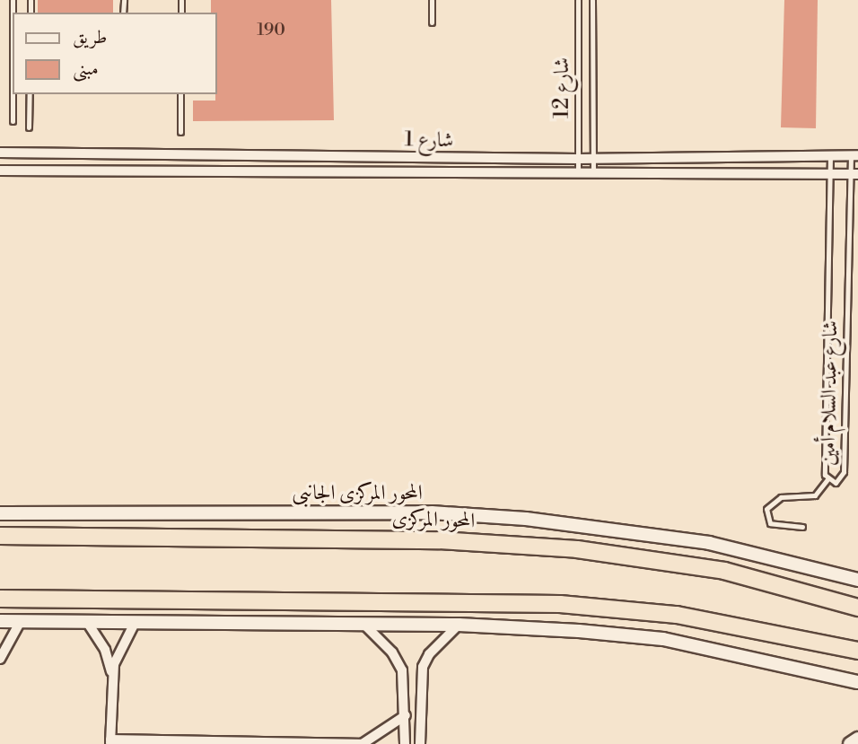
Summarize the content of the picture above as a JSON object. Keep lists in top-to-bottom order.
{
  "streets": {
    "highway": ["المحور المركزى"],
    "main road": ["المحور المركزى الجانبى"],
    "street": ["شارع 1"],
    "lane": ["شارع 12", "شارع عبد السلام أمين"]
  },
  "crossings": [
    ["شارع 12", "شارع 1"],
    ["شارع 1", "شارع عبد السلام أمين"]
  ],
  "house_numbers": ["190"],
  "legend": ["طريق", "مبنى"]
}
